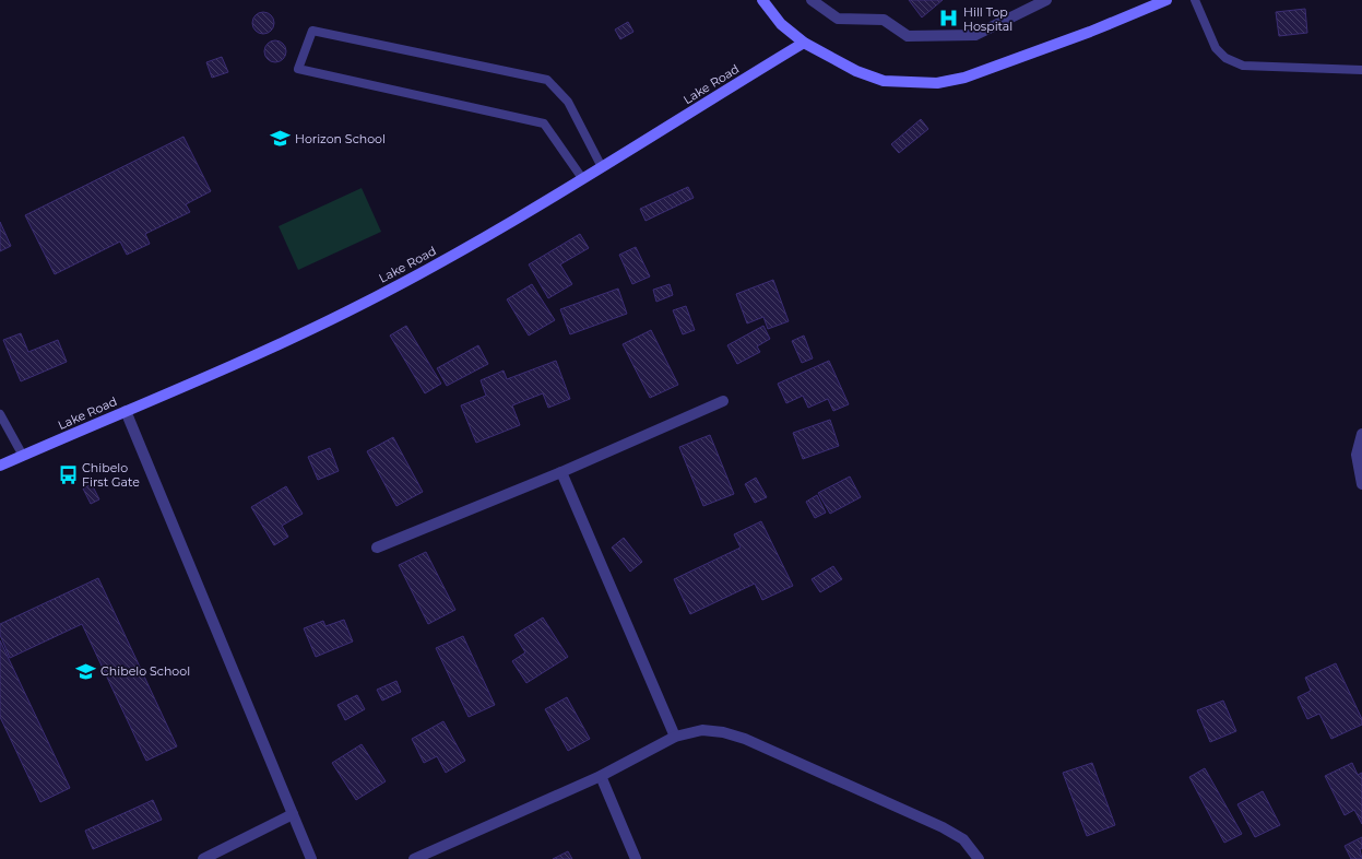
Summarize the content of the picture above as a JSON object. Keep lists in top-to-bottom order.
{
  "streets": {
    "main road": ["Lake Road"]
  },
  "places": {
    "hospital": ["Hill Top Hospital"],
    "school or university": ["Horizon School", "Chibelo School"],
    "bus stop": ["Chibelo First Gate"]
  }
}
